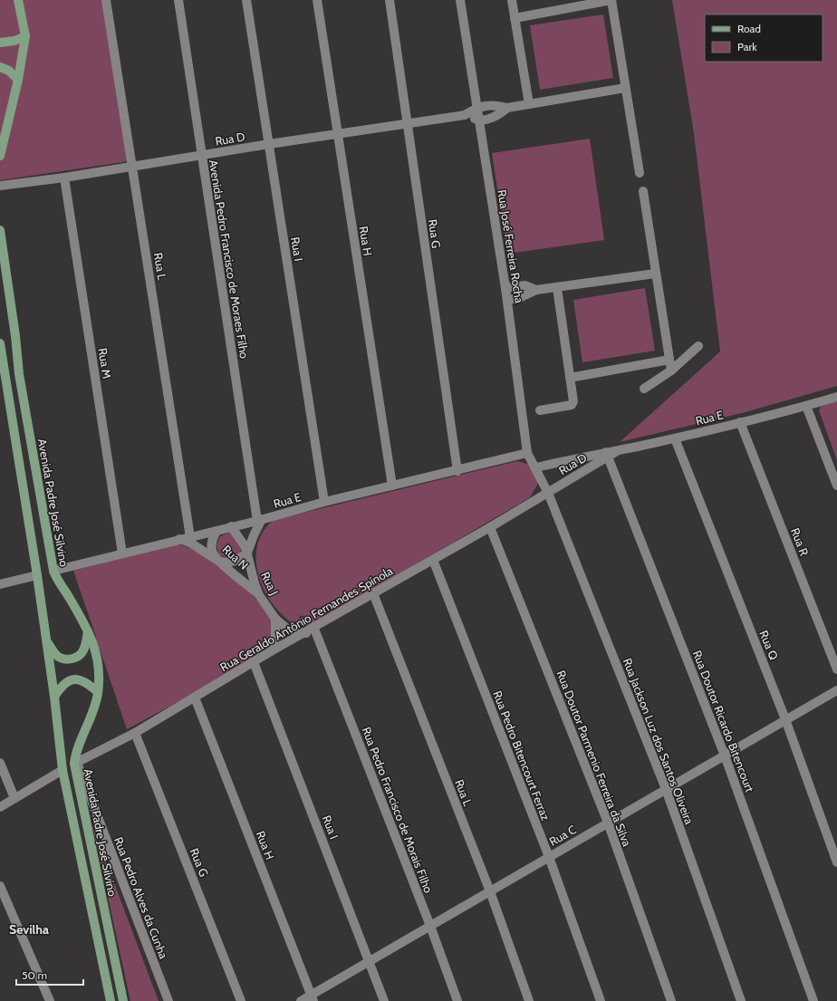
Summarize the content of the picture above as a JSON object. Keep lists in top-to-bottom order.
{
  "streets": {
    "main road": ["Avenida Padre José Silvino"],
    "street": [
      "Rua D",
      "Rua G",
      "Rua H",
      "Rua José Ferreira Rocha",
      "Rua I",
      "Avenida Pedro Francisco de Moraes Filho",
      "Rua L",
      "Rua M",
      "Rua E",
      "Rua R",
      "Rua N",
      "Rua J",
      "Rua Geraldo Antônio Fernandes Spínola",
      "Rua Q",
      "Rua Doutor Ricardo Bitencourt",
      "Rua Jackson Luz dos Santos Oliveira",
      "Rua Pedro Bitencourt Ferraz",
      "Rua Doutor Parmenio Ferreira da Silva",
      "Rua Pedro Francisco de Morais Filho",
      "Rua C",
      "Rua Pedro Alves da Cunha"
    ]
  },
  "crossings": [
    ["Rua D", "Rua G"],
    ["Rua D", "Rua H"],
    ["Rua D", "Rua José Ferreira Rocha"],
    ["Rua D", "Rua I"],
    ["Rua D", "Avenida Pedro Francisco de Moraes Filho"],
    ["Rua D", "Rua L"],
    ["Rua D", "Rua M"],
    ["Rua D", "Rua E"],
    ["Rua D", "Rua Geraldo Antônio Fernandes Spínola"],
    ["Rua D", "Rua Doutor Ricardo Bitencourt"],
    ["Rua D", "Rua Jackson Luz dos Santos Oliveira"],
    ["Rua G", "Rua E"],
    ["Rua G", "Rua Geraldo Antônio Fernandes Spínola"],
    ["Rua H", "Rua E"],
    ["Rua H", "Rua Geraldo Antônio Fernandes Spínola"],
    ["Rua H", "Rua C"],
    ["Rua José Ferreira Rocha", "Rua E"],
    ["Rua José Ferreira Rocha", "Rua Geraldo Antônio Fernandes Spínola"],
    ["Rua José Ferreira Rocha", "Rua Jackson Luz dos Santos Oliveira"],
    ["Rua I", "Rua E"],
    ["Rua I", "Rua Geraldo Antônio Fernandes Spínola"],
    ["Rua I", "Rua C"],
    ["Avenida Pedro Francisco de Moraes Filho", "Rua E"],
    ["Rua L", "Rua E"],
    ["Rua L", "Rua Geraldo Antônio Fernandes Spínola"],
    ["Rua L", "Rua C"],
    ["Rua M", "Rua E"],
    ["Rua E", "Avenida Padre José Silvino"],
    ["Rua E", "Rua R"],
    ["Rua E", "Rua N"],
    ["Rua E", "Rua J"],
    ["Rua E", "Rua Q"],
    ["Rua E", "Rua Doutor Ricardo Bitencourt"],
    ["Avenida Padre José Silvino", "Rua Geraldo Antônio Fernandes Spínola"],
    ["Avenida Padre José Silvino", "Rua Pedro Alves da Cunha"],
    ["Rua N", "Rua J"],
    ["Rua J", "Rua Geraldo Antônio Fernandes Spínola"],
    ["Rua J", "Rua Pedro Francisco de Morais Filho"],
    ["Rua Geraldo Antônio Fernandes Spínola", "Rua Jackson Luz dos Santos Oliveira"],
    ["Rua Geraldo Antônio Fernandes Spínola", "Rua Pedro Bitencourt Ferraz"],
    ["Rua Geraldo Antônio Fernandes Spínola", "Rua Doutor Parmenio Ferreira da Silva"],
    ["Rua Geraldo Antônio Fernandes Spínola", "Rua Pedro Francisco de Morais Filho"],
    ["Rua Geraldo Antônio Fernandes Spínola", "Rua Pedro Alves da Cunha"],
    ["Rua Q", "Rua C"],
    ["Rua Doutor Ricardo Bitencourt", "Rua C"],
    ["Rua Jackson Luz dos Santos Oliveira", "Rua C"],
    ["Rua Pedro Bitencourt Ferraz", "Rua C"],
    ["Rua Doutor Parmenio Ferreira da Silva", "Rua C"],
    ["Rua Pedro Francisco de Morais Filho", "Rua C"]
  ],
  "districts": ["Sevilha"],
  "legend": ["Road", "Park"],
  "scale_bar": "50 m"
}
